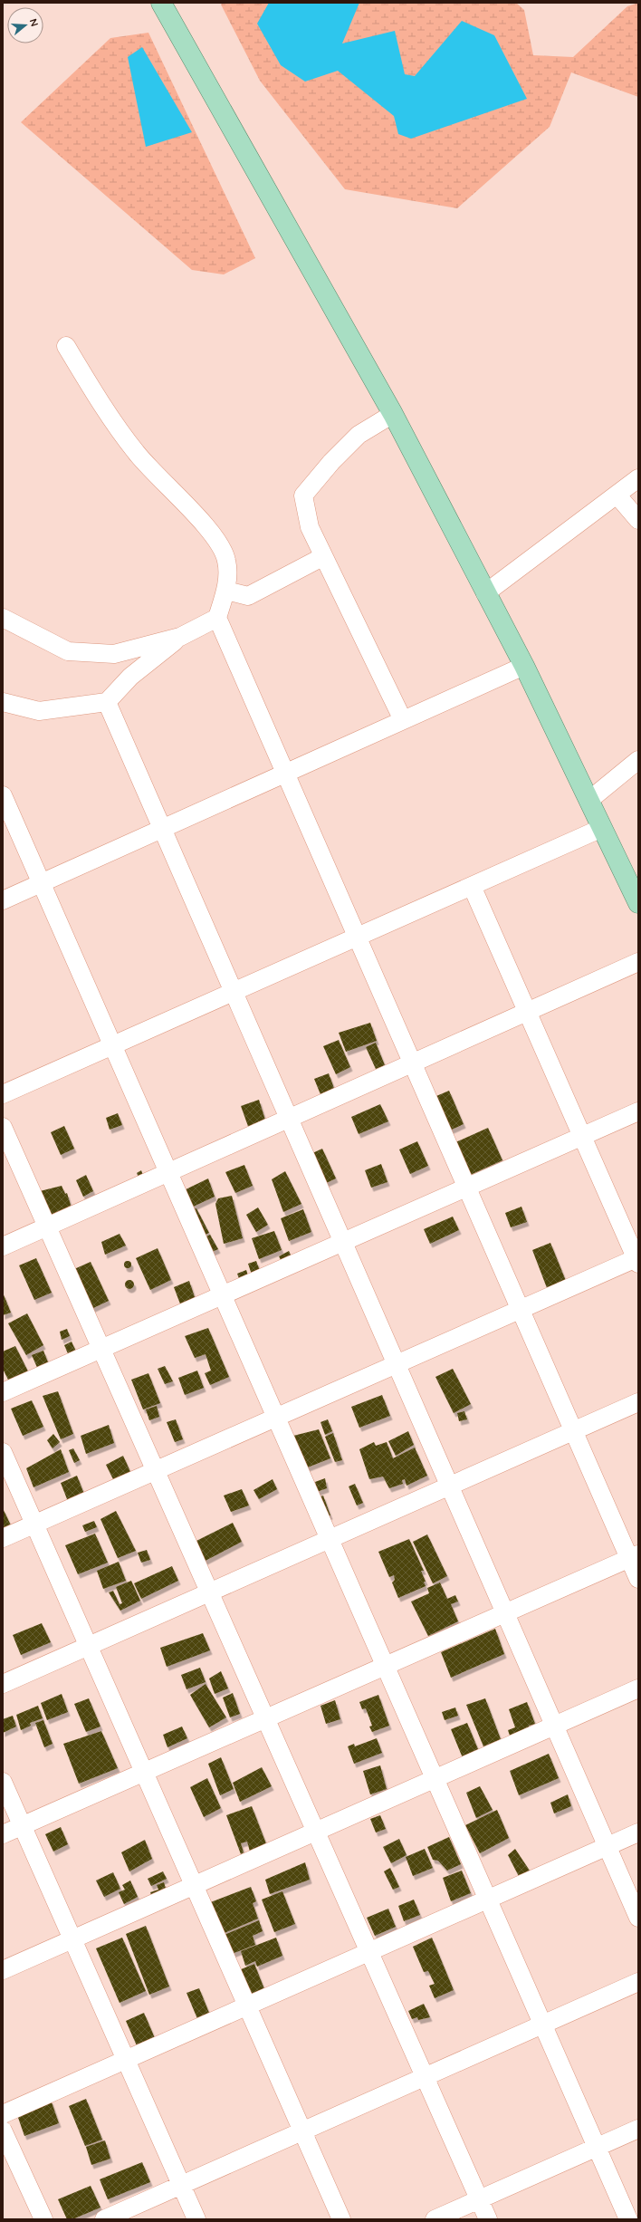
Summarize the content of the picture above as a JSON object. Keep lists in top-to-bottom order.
{
  "north": "right"
}
